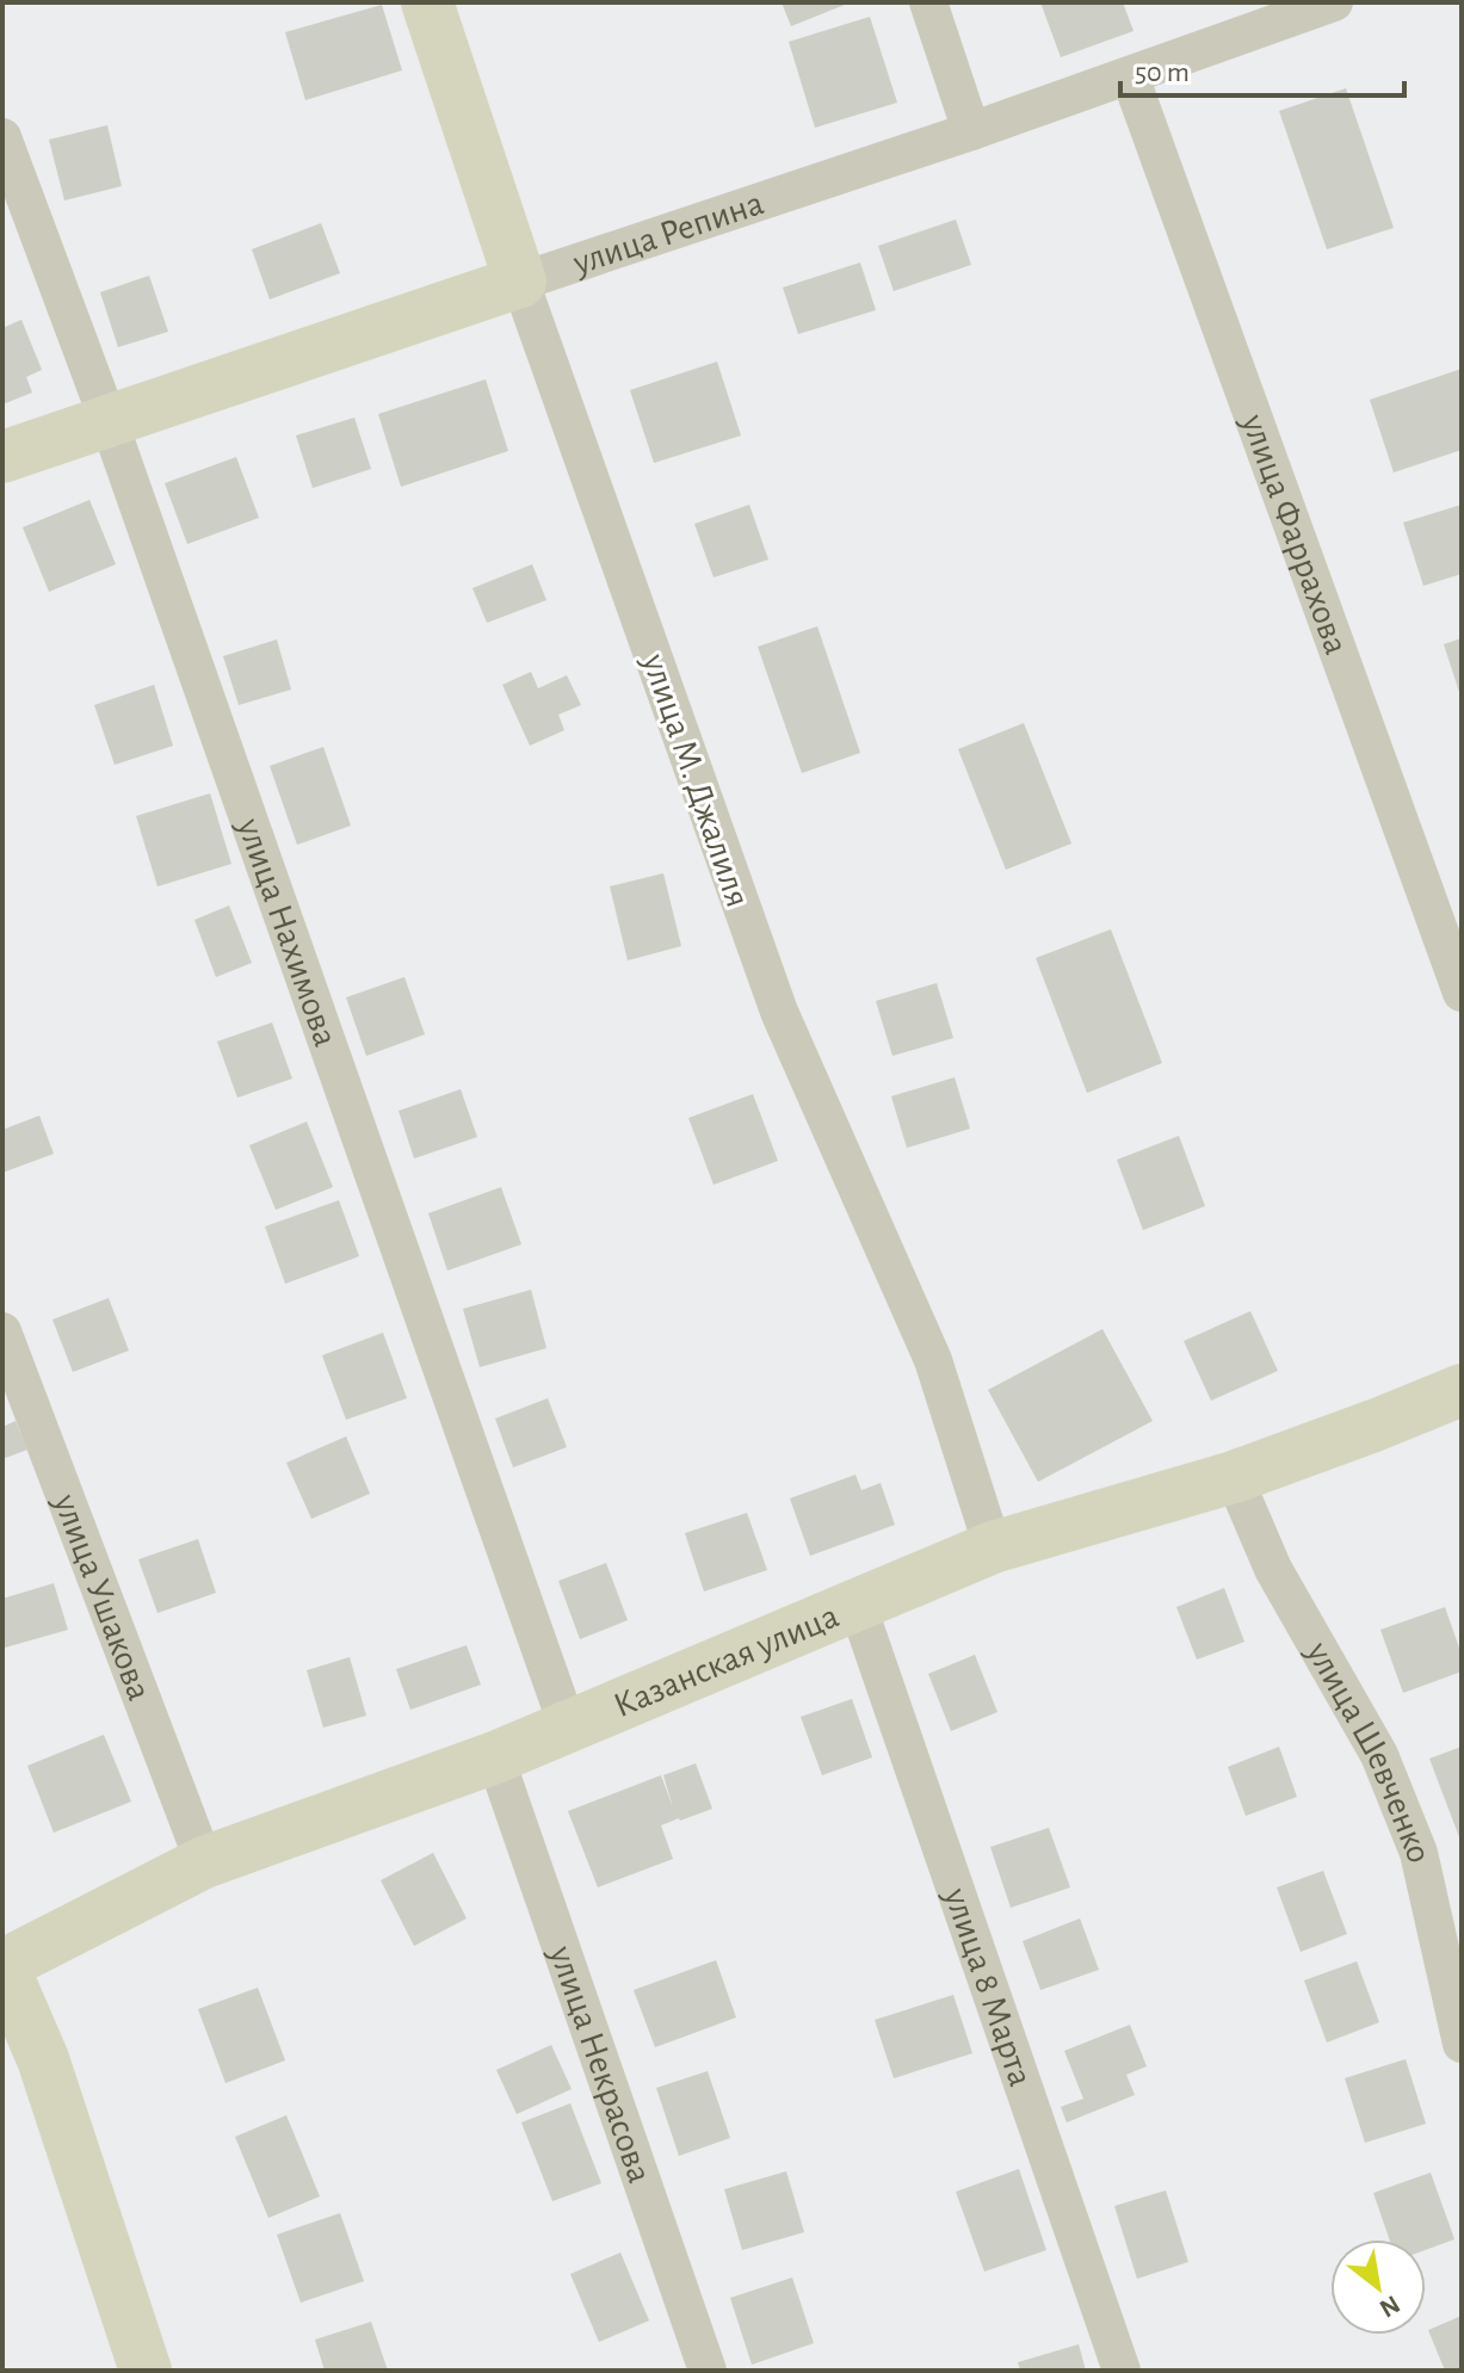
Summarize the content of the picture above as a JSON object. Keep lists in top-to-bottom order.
{
  "streets": {
    "street": [
      "улица Репина",
      "улица Фаррахова",
      "улица М. Джалиля",
      "улица Нахимова",
      "улица Ушакова",
      "Казанская улица",
      "улица Шевченко",
      "улица 8 Марта",
      "улица Некрасова"
    ]
  },
  "crossings": [
    ["улица Репина", "улица Фаррахова"],
    ["улица Репина", "улица М. Джалиля"],
    ["улица Репина", "улица Нахимова"],
    ["улица М. Джалиля", "Казанская улица"],
    ["улица Нахимова", "Казанская улица"],
    ["улица Ушакова", "Казанская улица"],
    ["Казанская улица", "улица Шевченко"],
    ["Казанская улица", "улица 8 Марта"],
    ["Казанская улица", "улица Некрасова"]
  ],
  "scale_bar": "50 m",
  "north": "bottom right"
}
